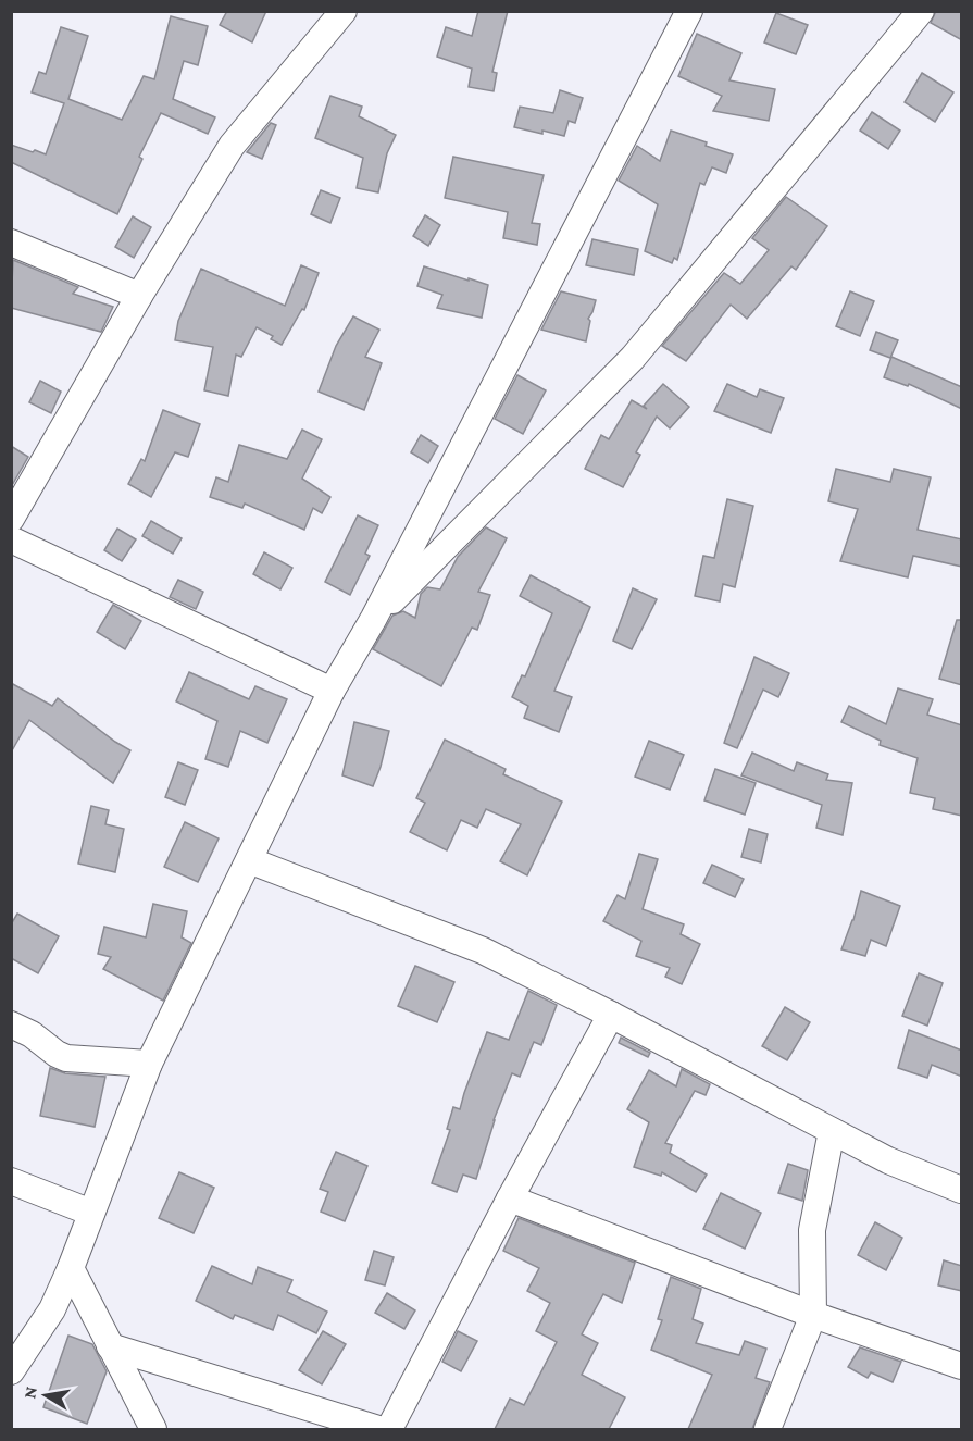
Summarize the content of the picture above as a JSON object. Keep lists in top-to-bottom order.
{
  "north": "left"
}
